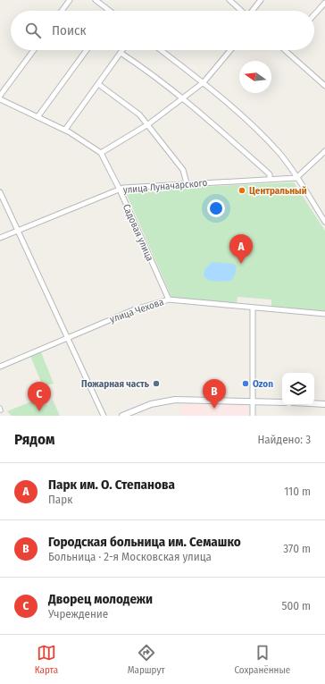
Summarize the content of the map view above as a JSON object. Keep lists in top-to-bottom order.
{
  "streets": {
    "street": ["улица Луначарского", "Садовая улица", "улица Чехова"]
  },
  "crossings": [
    ["улица Луначарского", "Садовая улица"],
    ["Садовая улица", "улица Чехова"]
  ],
  "places": ["Центральный", "Пожарная часть", "Ozon"],
  "north": "left",
  "page": {
    "search": "Поиск",
    "pins": ["A", "B", "C"],
    "heading": ["Рядом", "Найдено: 3"],
    "list": [
      {
        "mark": "A",
        "name": "Парк им. О. Степанова",
        "note": "Парк",
        "value": "110 m"
      },
      {
        "mark": "B",
        "name": "Городская больница им. Семашко",
        "note": "Больница · 2-я Московская улица",
        "value": "370 m"
      },
      {
        "mark": "C",
        "name": "Дворец молодежи",
        "note": "Учреждение",
        "value": "500 m"
      }
    ],
    "nav": ["Карта", "Маршрут", "Сохранённые"]
  }
}
